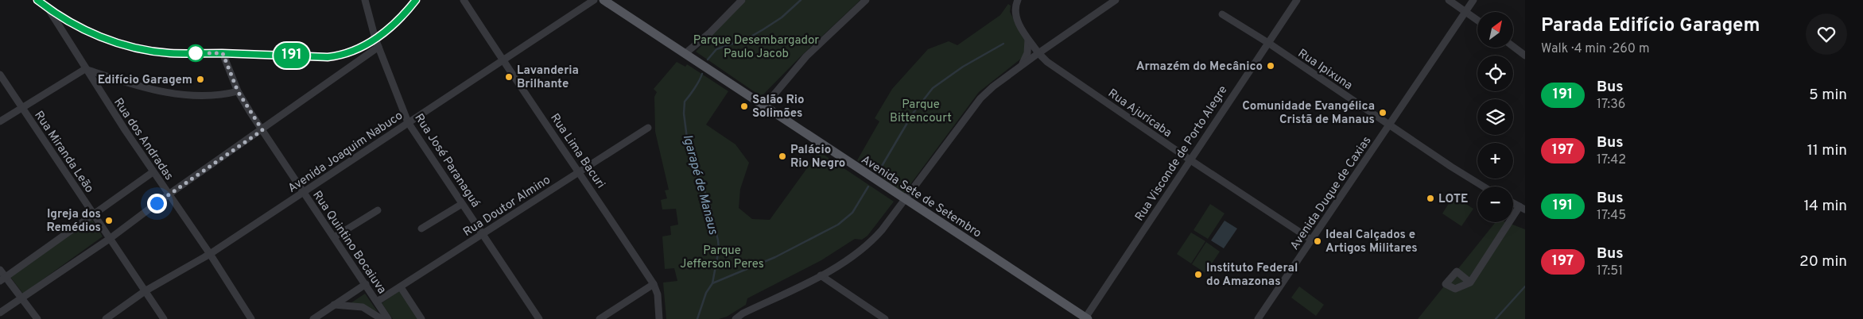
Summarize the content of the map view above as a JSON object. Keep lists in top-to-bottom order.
{
  "streets": {
    "main road": ["Avenida Sete de Setembro"],
    "street": [
      "Rua Ipixuna",
      "Rua Ajuricaba",
      "Rua dos Andradas",
      "Rua Lima Bacuri",
      "Rua Miranda Leão",
      "Avenida Joaquim Nabuco",
      "Rua Visconde de Porto Alegre",
      "Rua José Paranaguá",
      "Avenida Duque de Caxias",
      "Rua Doutor Almino",
      "Rua Quintino Bocaiuva"
    ]
  },
  "crossings": [
    ["Rua Ipixuna", "Rua Visconde de Porto Alegre"],
    ["Rua Ipixuna", "Avenida Duque de Caxias"],
    ["Rua Ajuricaba", "Rua Visconde de Porto Alegre"],
    ["Rua Ajuricaba", "Avenida Duque de Caxias"],
    ["Rua dos Andradas", "Avenida Joaquim Nabuco"],
    ["Rua Lima Bacuri", "Avenida Joaquim Nabuco"],
    ["Rua Lima Bacuri", "Rua Doutor Almino"],
    ["Rua Miranda Leão", "Avenida Joaquim Nabuco"],
    ["Avenida Joaquim Nabuco", "Rua José Paranaguá"],
    ["Avenida Joaquim Nabuco", "Rua Quintino Bocaiuva"],
    ["Rua Visconde de Porto Alegre", "Avenida Sete de Setembro"],
    ["Rua José Paranaguá", "Rua Doutor Almino"],
    ["Rua Doutor Almino", "Rua Quintino Bocaiuva"]
  ],
  "water": ["Igarapé de Manaus"],
  "parks": ["Parque Desembargador Paulo Jacob", "Parque Bittencourt", "Parque Jefferson Peres"],
  "places": [
    "Armazém do Mecânico",
    "Lavanderia Brilhante",
    "Edifício Garagem",
    "Salão Rio Solimões",
    "Comunidade Evangélica Cristã de Manaus",
    "Palácio Rio Negro",
    "LOTE",
    "Igreja dos Remédios",
    "Ideal Calçados e Artigos Militares",
    "Instituto Federal do Amazonas"
  ],
  "lines": ["bus line 191"],
  "north": "top right",
  "page": {
    "on_map": "191",
    "heading": ["Parada Edifício Garagem", "Walk · 4 min · 260 m"],
    "map_buttons": ["+", "−"],
    "list": [
      {
        "mark": "191",
        "name": "Bus",
        "note": "17:36",
        "value": "5 min"
      },
      {
        "mark": "197",
        "name": "Bus",
        "note": "17:42",
        "value": "11 min"
      },
      {
        "mark": "191",
        "name": "Bus",
        "note": "17:45",
        "value": "14 min"
      },
      {
        "mark": "197",
        "name": "Bus",
        "note": "17:51",
        "value": "20 min"
      }
    ]
  }
}
